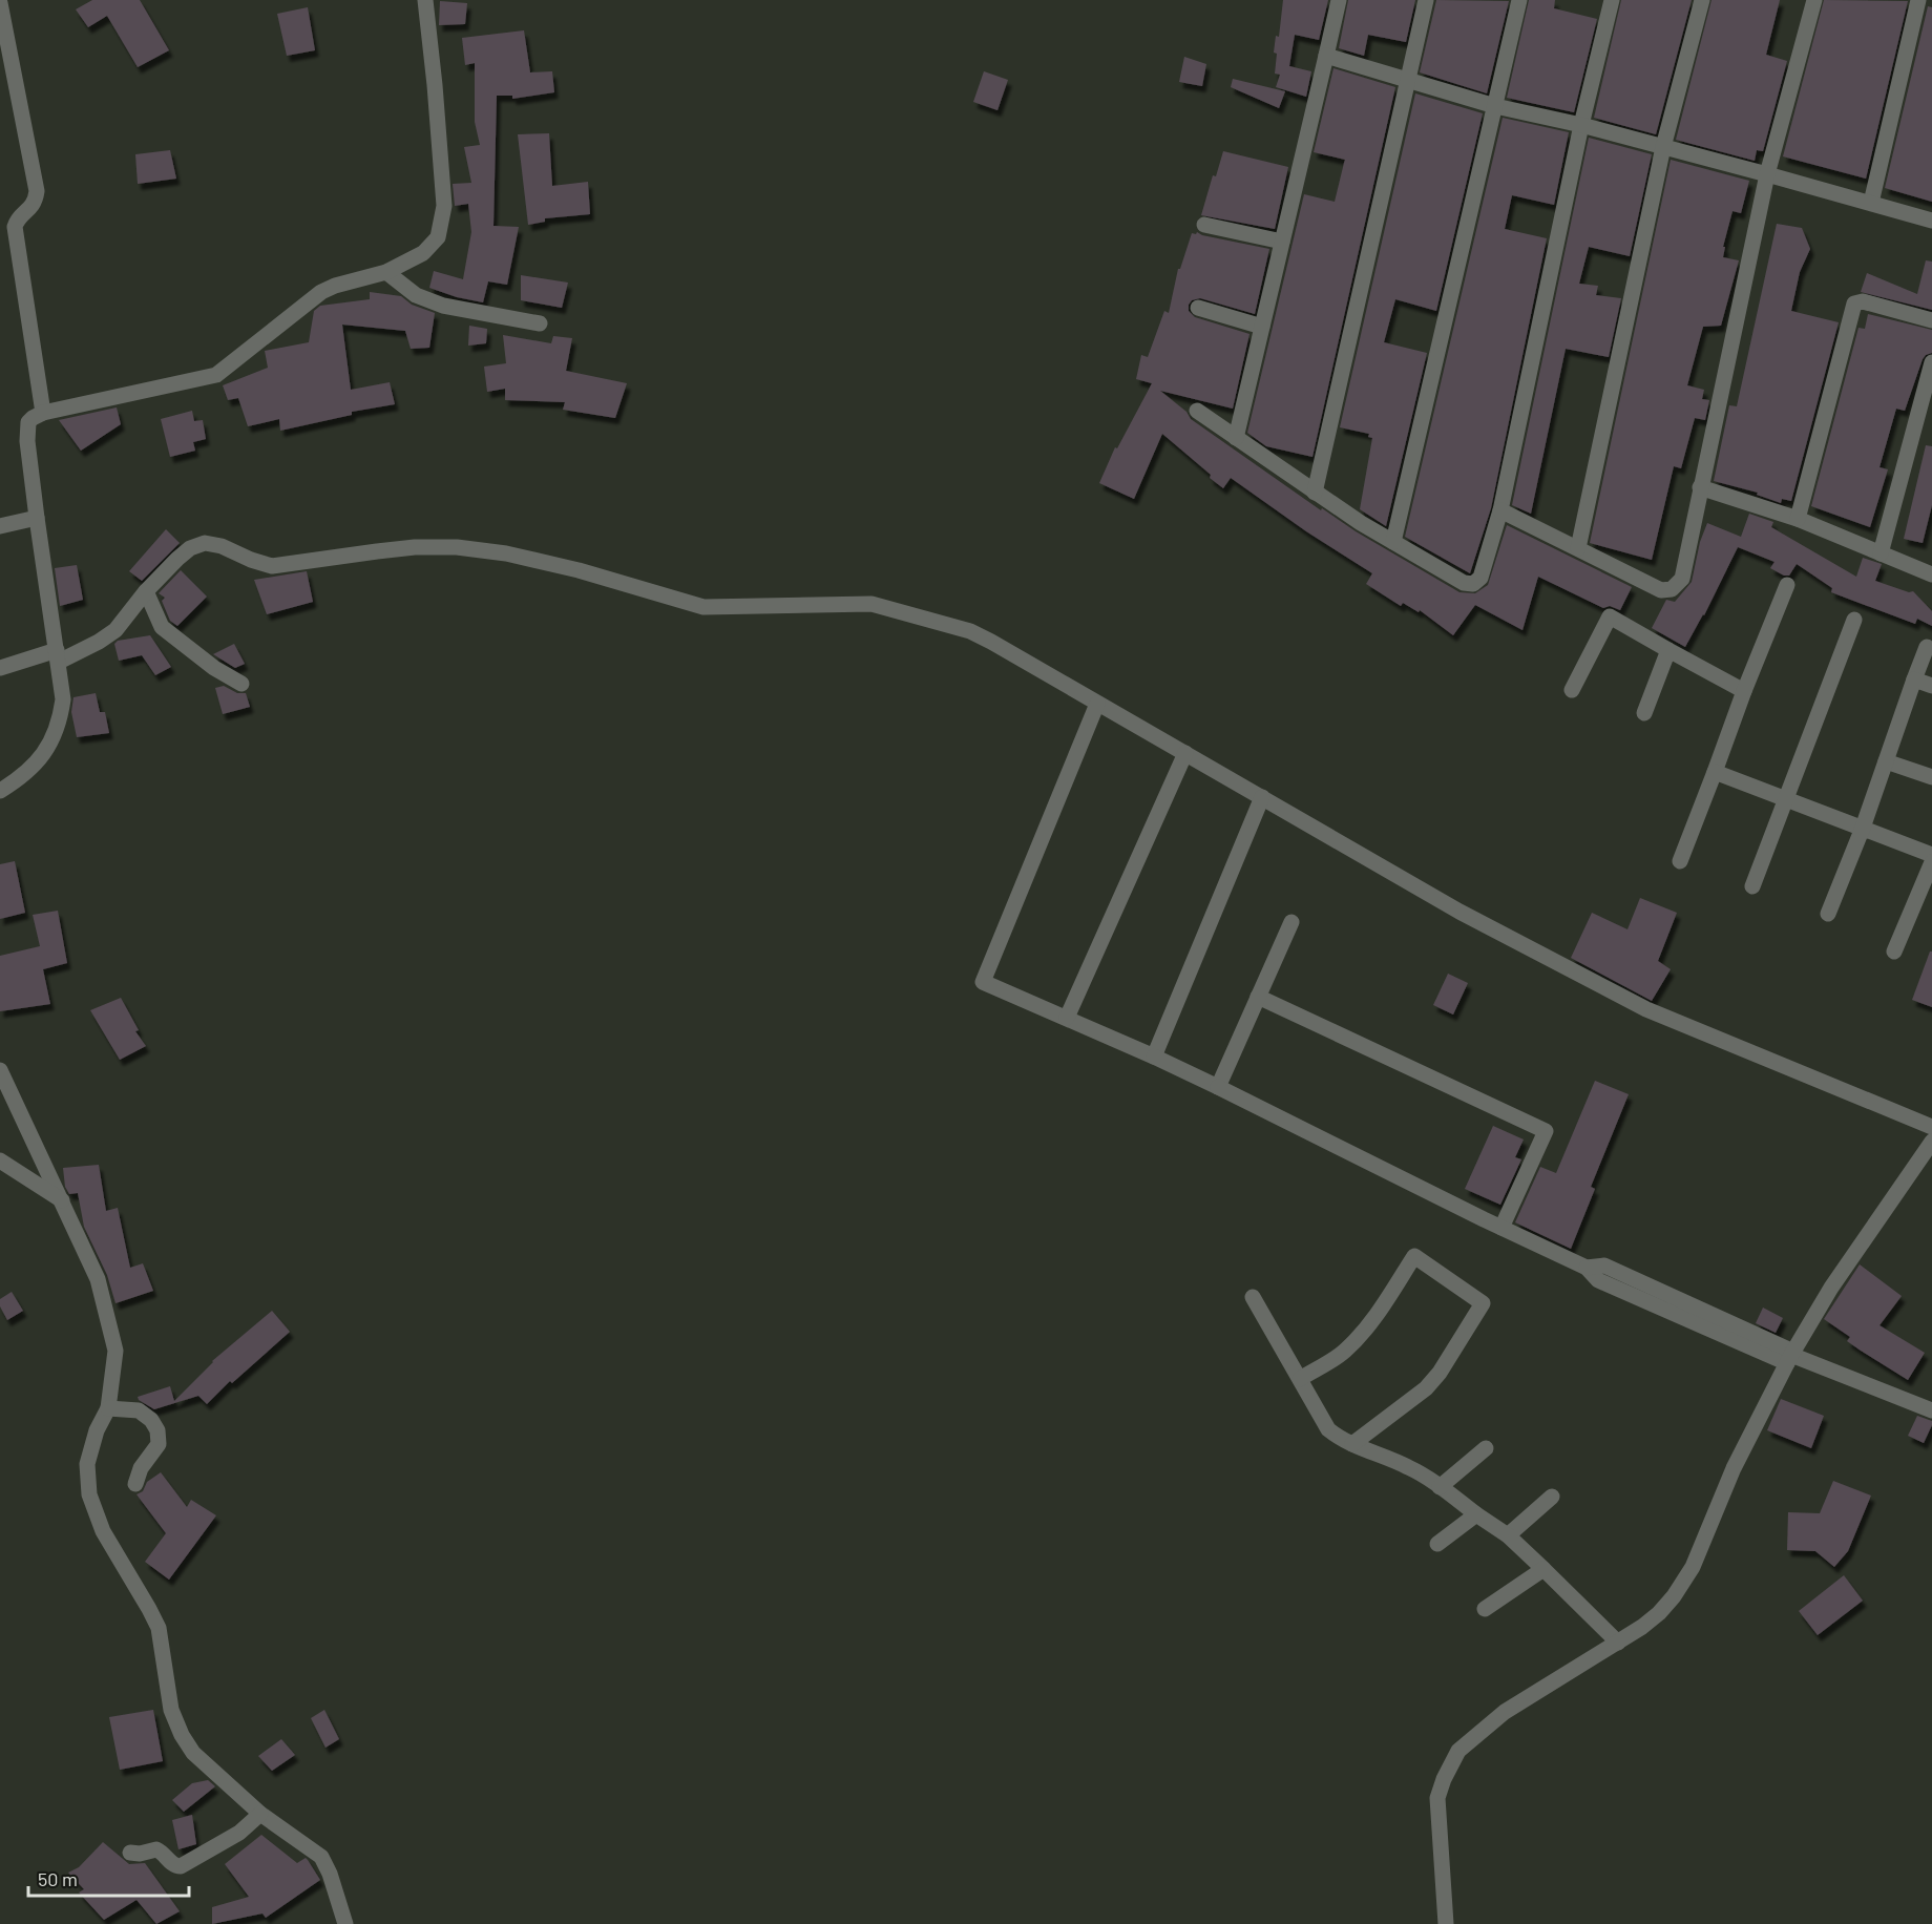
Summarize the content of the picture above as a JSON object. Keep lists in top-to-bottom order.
{
  "scale_bar": "50 m"
}
